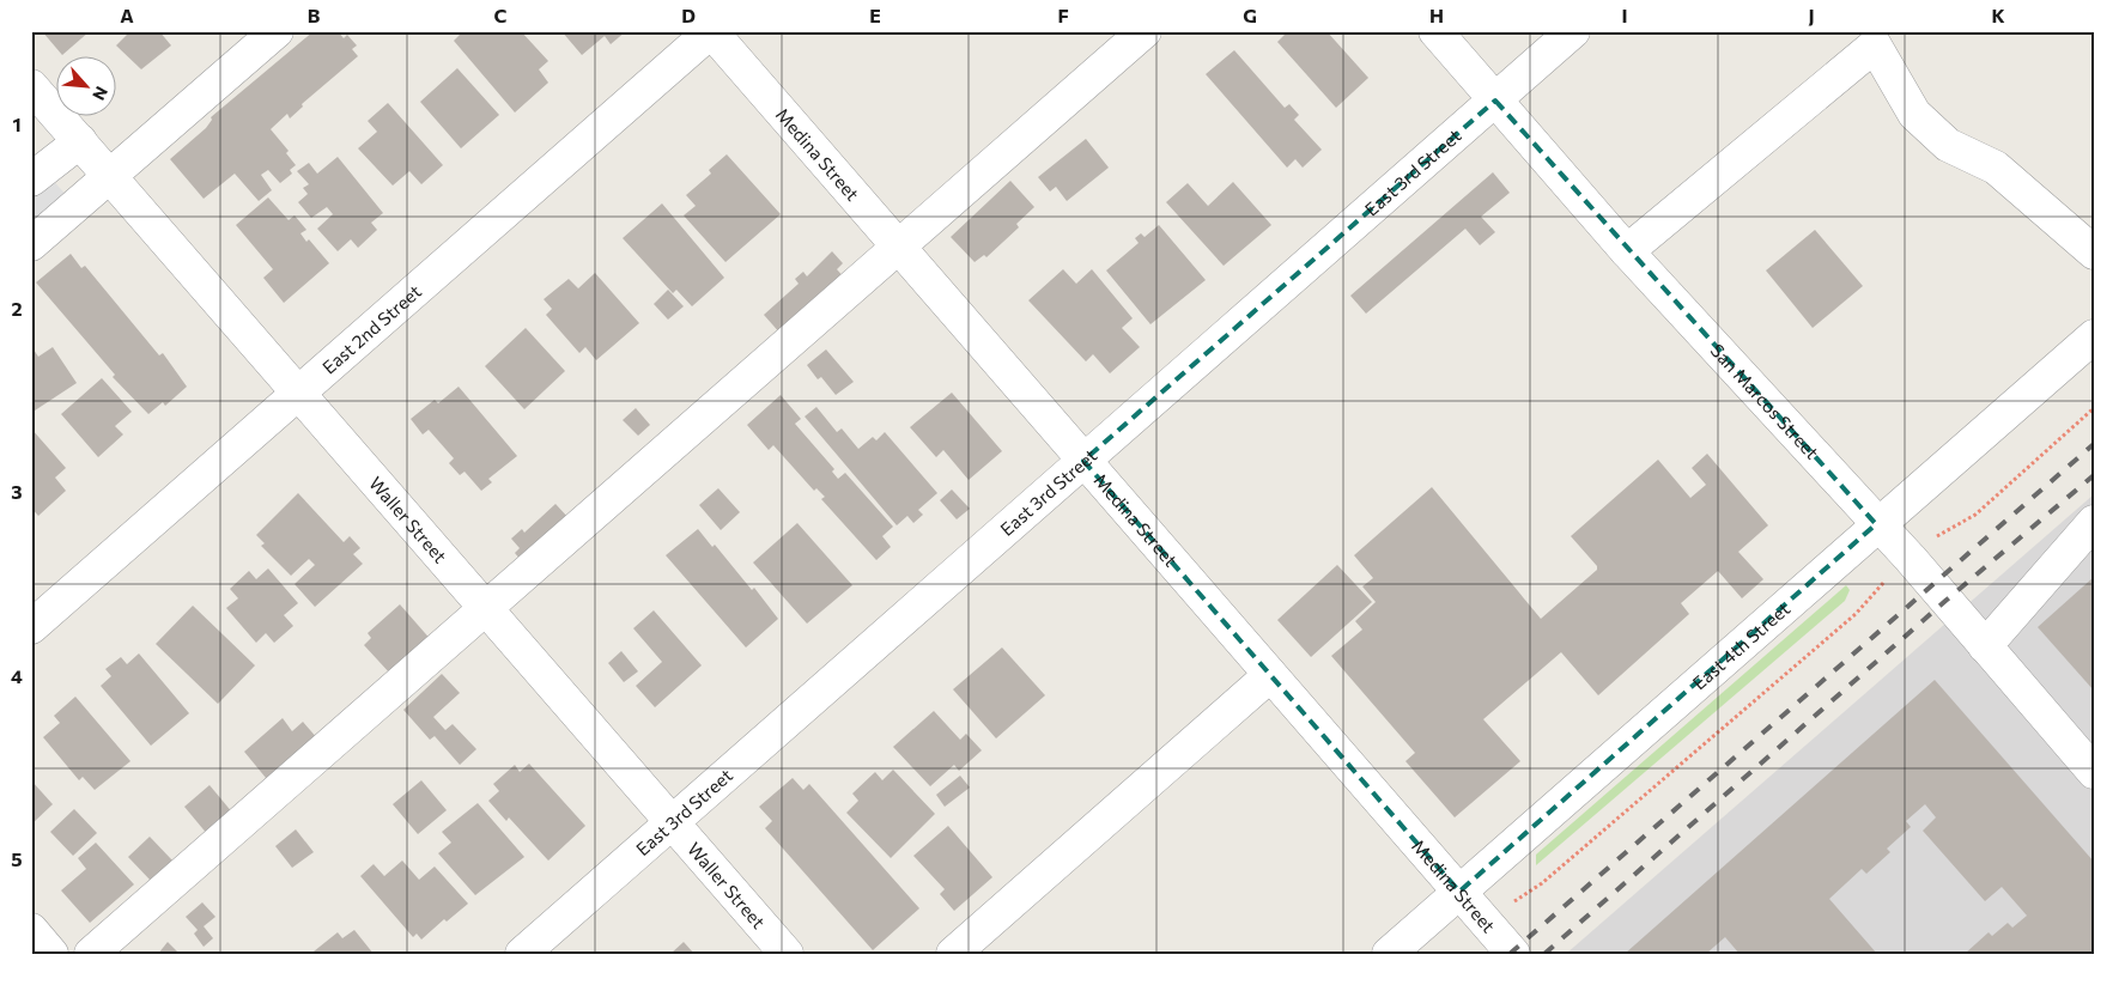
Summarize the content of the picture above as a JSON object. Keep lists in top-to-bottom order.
{
  "streets": {
    "street": [
      "Medina Street",
      "East 3rd Street",
      "East 2nd Street",
      "San Marcos Street",
      "Waller Street",
      "East 4th Street"
    ]
  },
  "crossings": [
    ["Medina Street", "East 3rd Street"],
    ["Medina Street", "East 2nd Street"],
    ["Medina Street", "East 4th Street"],
    ["East 3rd Street", "San Marcos Street"],
    ["East 3rd Street", "Waller Street"],
    ["East 2nd Street", "Waller Street"],
    ["San Marcos Street", "East 4th Street"]
  ],
  "north": "bottom right",
  "grid": {
    "columns": [
      "A",
      "B",
      "C",
      "D",
      "E",
      "F",
      "G",
      "H",
      "I",
      "J",
      "K"
    ],
    "rows": [
      "1",
      "2",
      "3",
      "4",
      "5"
    ]
  }
}
